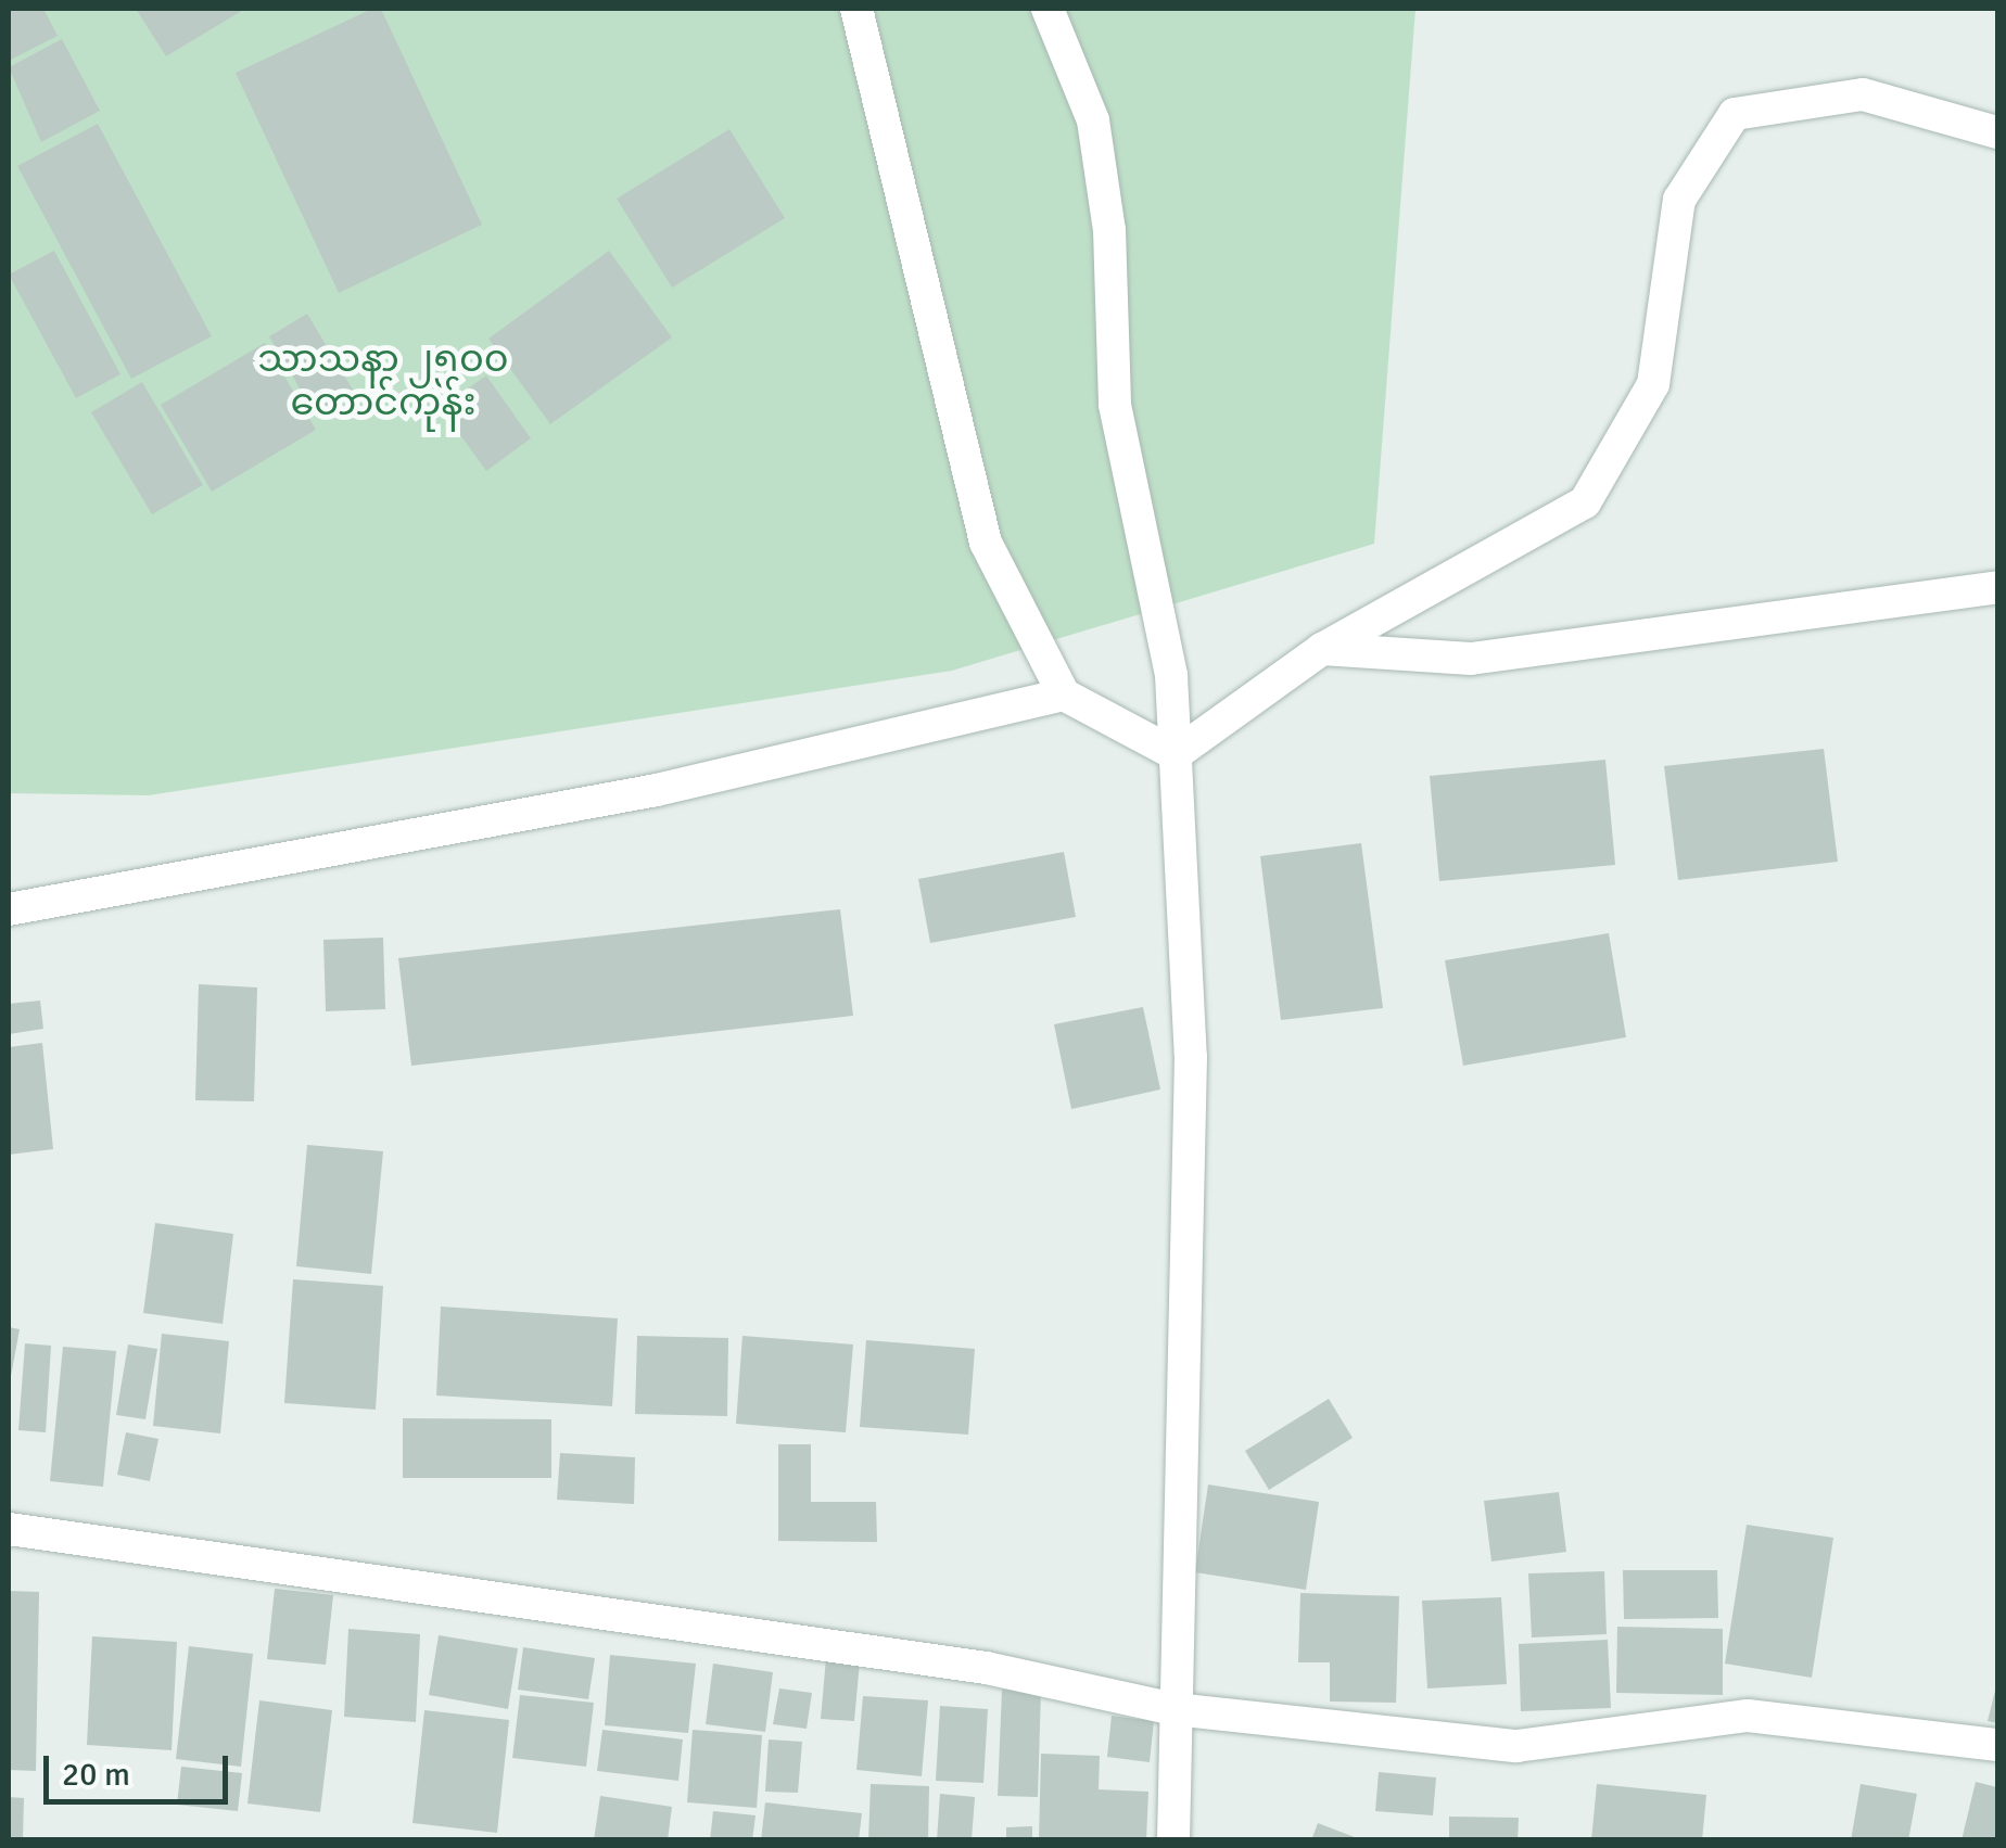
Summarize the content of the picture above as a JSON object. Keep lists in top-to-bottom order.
{
  "parks": ["သာသနာ ၂၅၀၀ တောင်ကုန်း"],
  "scale_bar": "20 m"
}
